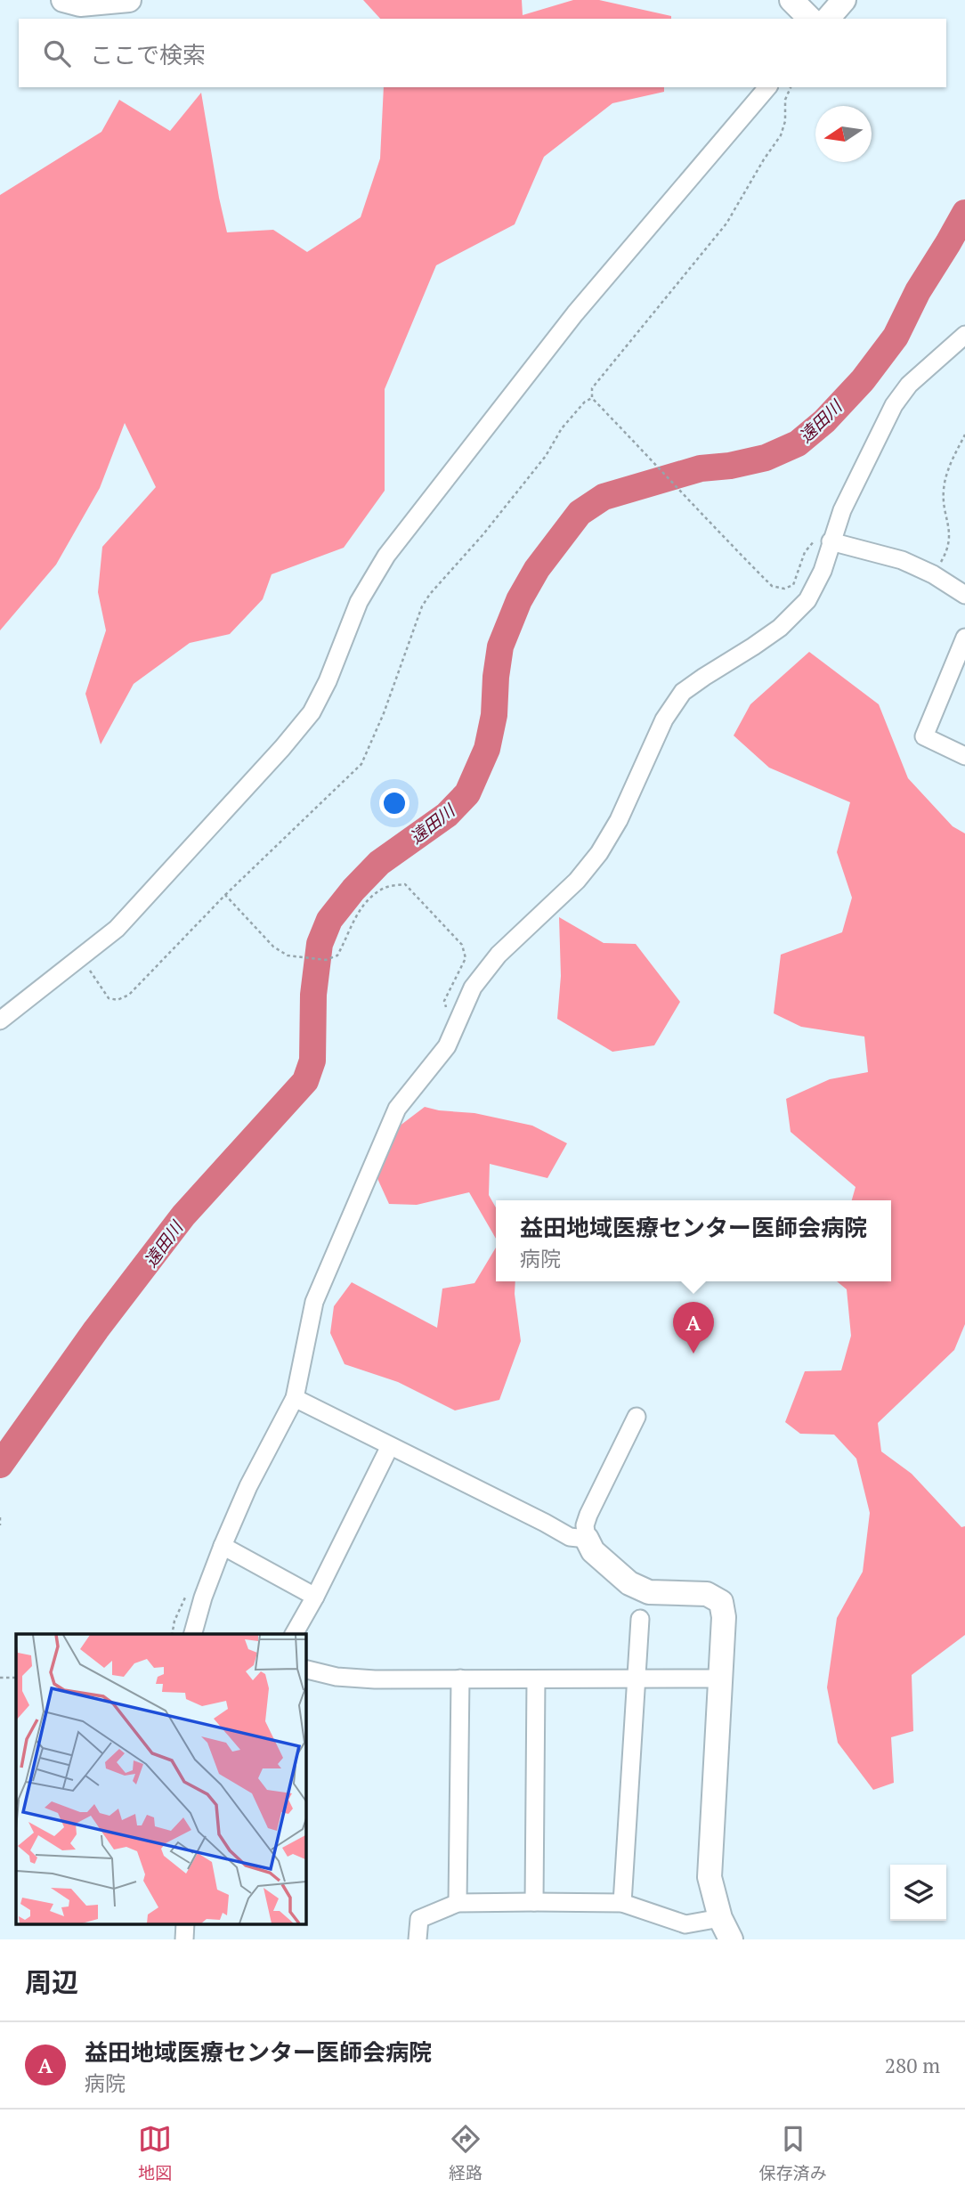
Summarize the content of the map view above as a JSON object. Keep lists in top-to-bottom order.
{
  "water": ["遠田川"],
  "north": "left",
  "page": {
    "search": "ここで検索",
    "popup": ["益田地域医療センター医師会病院", "病院"],
    "pins": "A",
    "heading": "周辺",
    "list": [
      {
        "mark": "A",
        "name": "益田地域医療センター医師会病院",
        "note": "病院",
        "value": "280 m"
      }
    ],
    "nav": ["地図", "経路", "保存済み"]
  }
}
